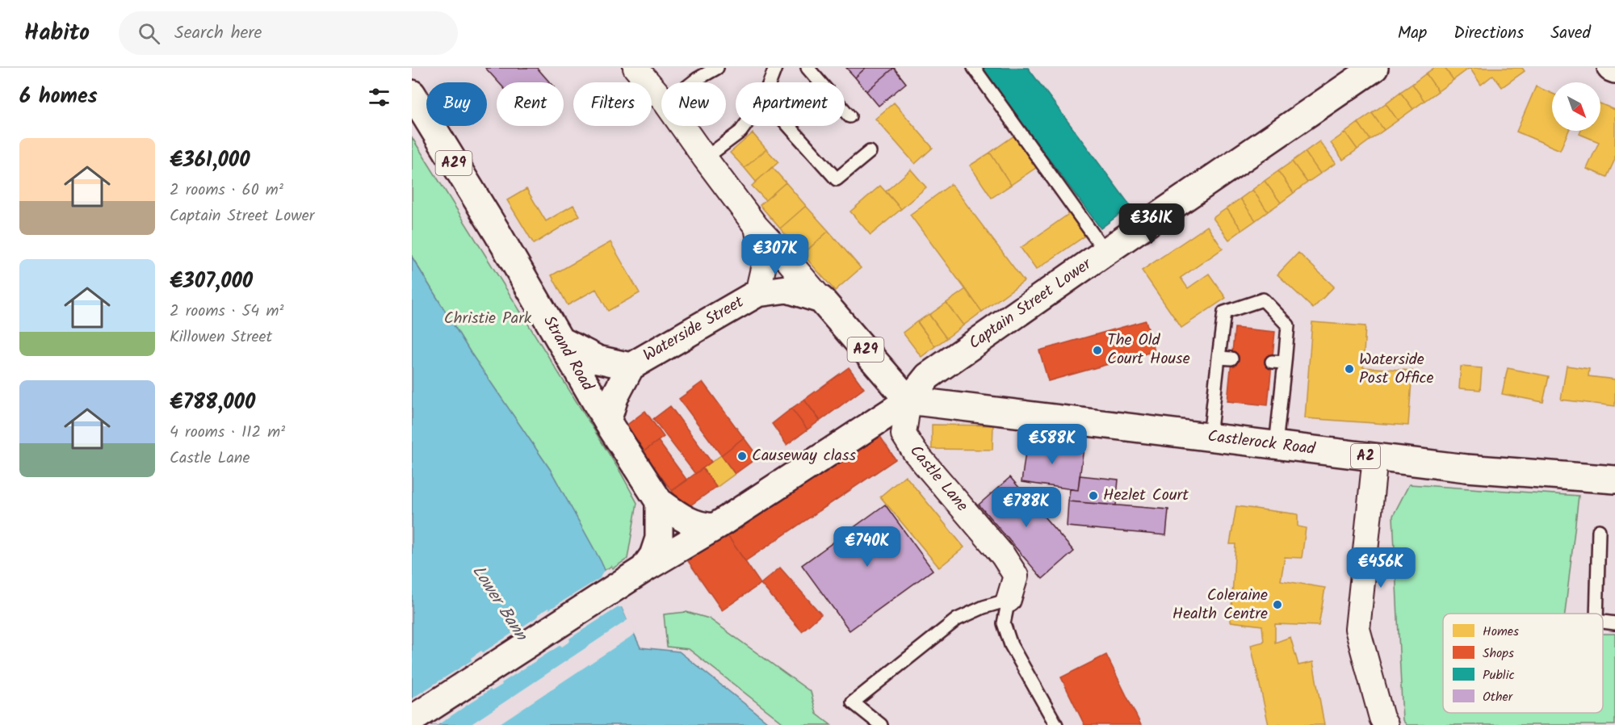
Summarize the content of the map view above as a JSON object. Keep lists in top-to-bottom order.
{
  "streets": {
    "main road": [
      "A29",
      "Captain Street Lower",
      "Waterside Street",
      "Strand Road",
      "Castlerock Road",
      "A2"
    ],
    "street": ["Castle Lane"]
  },
  "crossings": [
    ["A29", "Captain Street Lower"],
    ["A29", "Castlerock Road"],
    ["A29", "Castle Lane"],
    ["Captain Street Lower", "Castlerock Road"],
    ["Captain Street Lower", "Castle Lane"],
    ["Waterside Street", "Strand Road"],
    ["Castlerock Road", "Castle Lane"]
  ],
  "water": ["Lower Bann"],
  "parks": ["Christie Park"],
  "places": [
    "The Old Court House",
    "Waterside Post Office",
    "Causeway class",
    "Hezlet Court",
    "Coleraine Health Centre"
  ],
  "legend": [
    "Homes",
    "Shops",
    "Public",
    "Other"
  ],
  "north": "bottom right",
  "page": {
    "header": "Habito",
    "search": "Search here",
    "nav": ["Map", "Directions", "Saved"],
    "heading": "6 homes",
    "chip": [
      "Buy",
      "Rent",
      "Filters",
      "New",
      "Apartment"
    ],
    "list": [
      {
        "name": "€361,000",
        "note": "2 rooms · 60 m² · Captain Street Lower"
      },
      {
        "name": "€307,000",
        "note": "2 rooms · 54 m² · Killowen Street"
      },
      {
        "name": "€788,000",
        "note": "4 rooms · 112 m² · Castle Lane"
      }
    ],
    "price": [
      "€361K",
      "€307K",
      "€588K",
      "€788K",
      "€740K",
      "€456K"
    ]
  }
}
